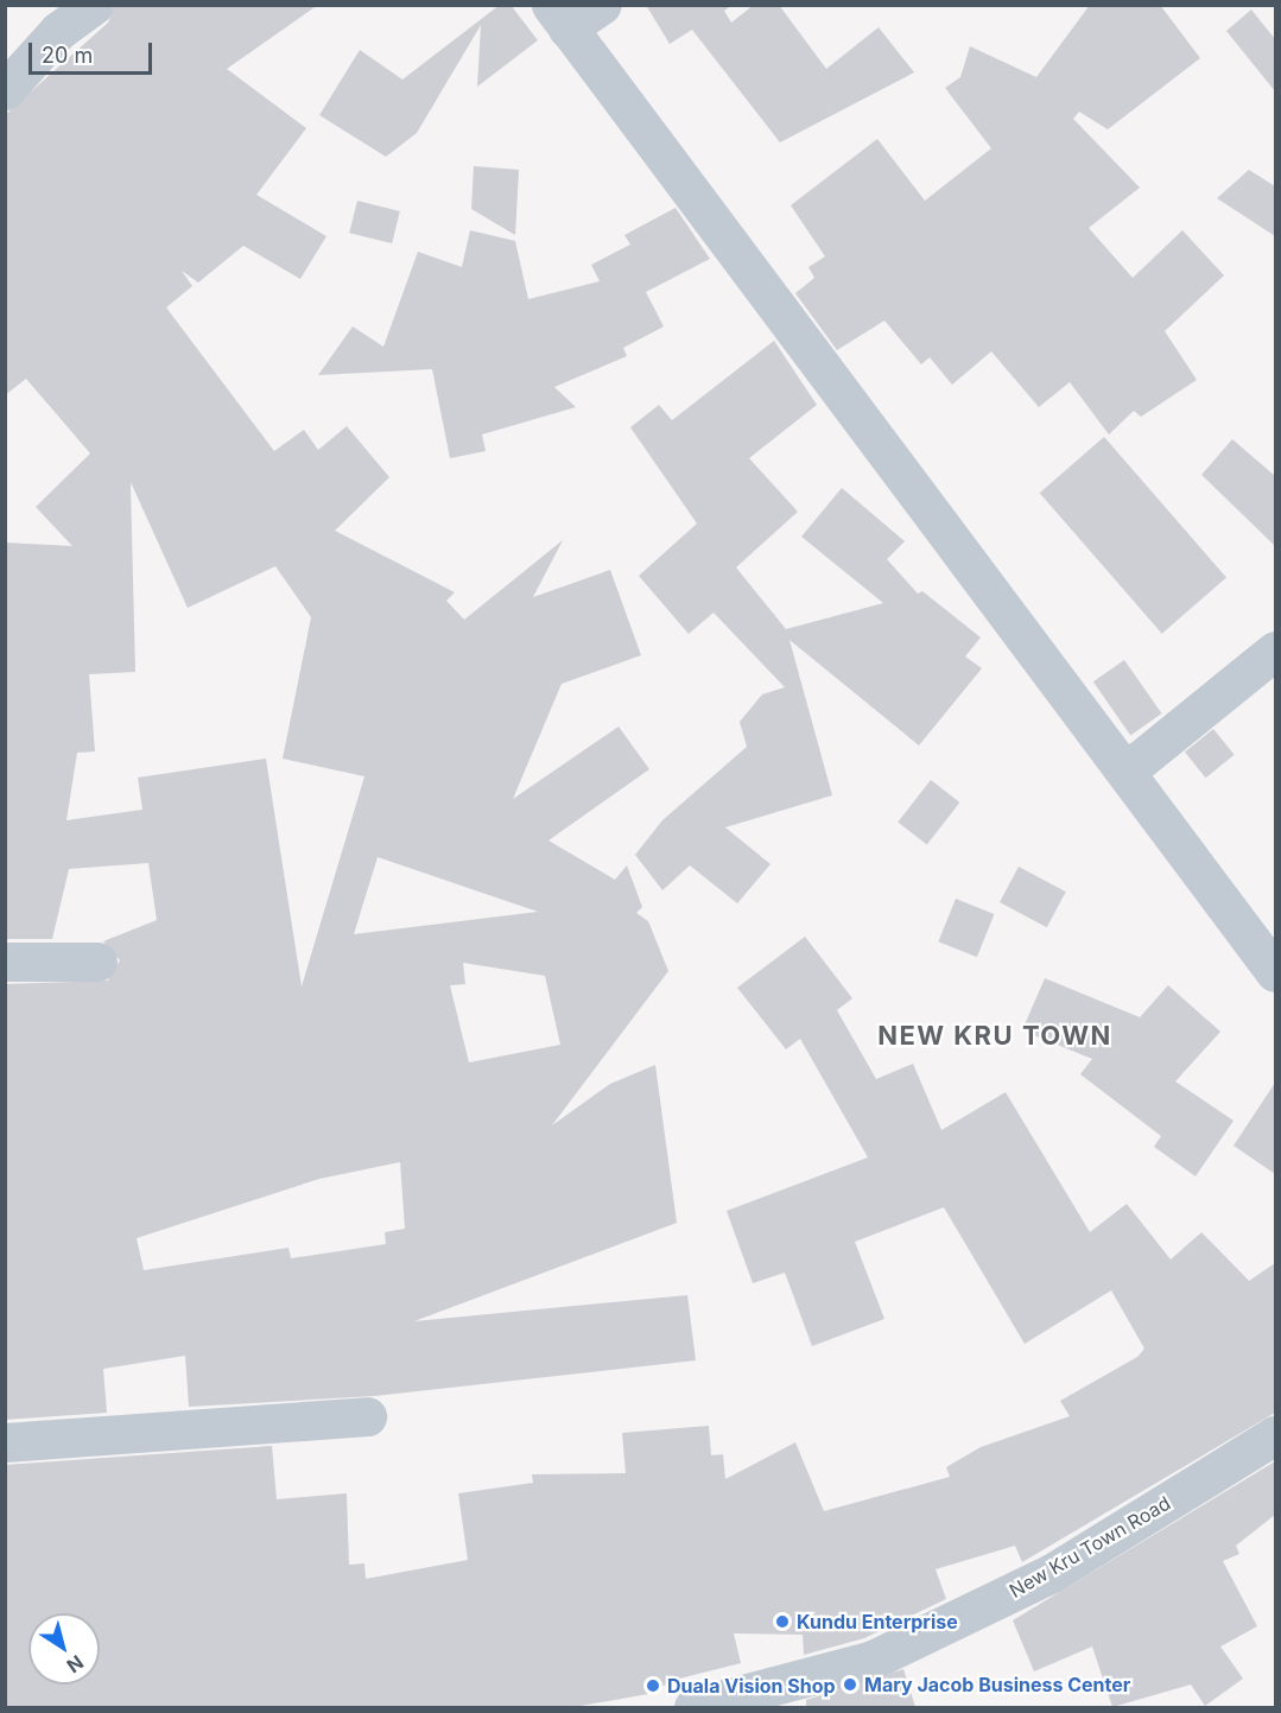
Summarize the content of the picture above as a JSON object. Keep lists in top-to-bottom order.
{
  "streets": {
    "street": ["New Kru Town Road"]
  },
  "districts": ["NEW KRU TOWN"],
  "places": ["Kundu Enterprise", "Mary Jacob Business Center", "Duala Vision Shop"],
  "scale_bar": "20 m",
  "north": "bottom right"
}
